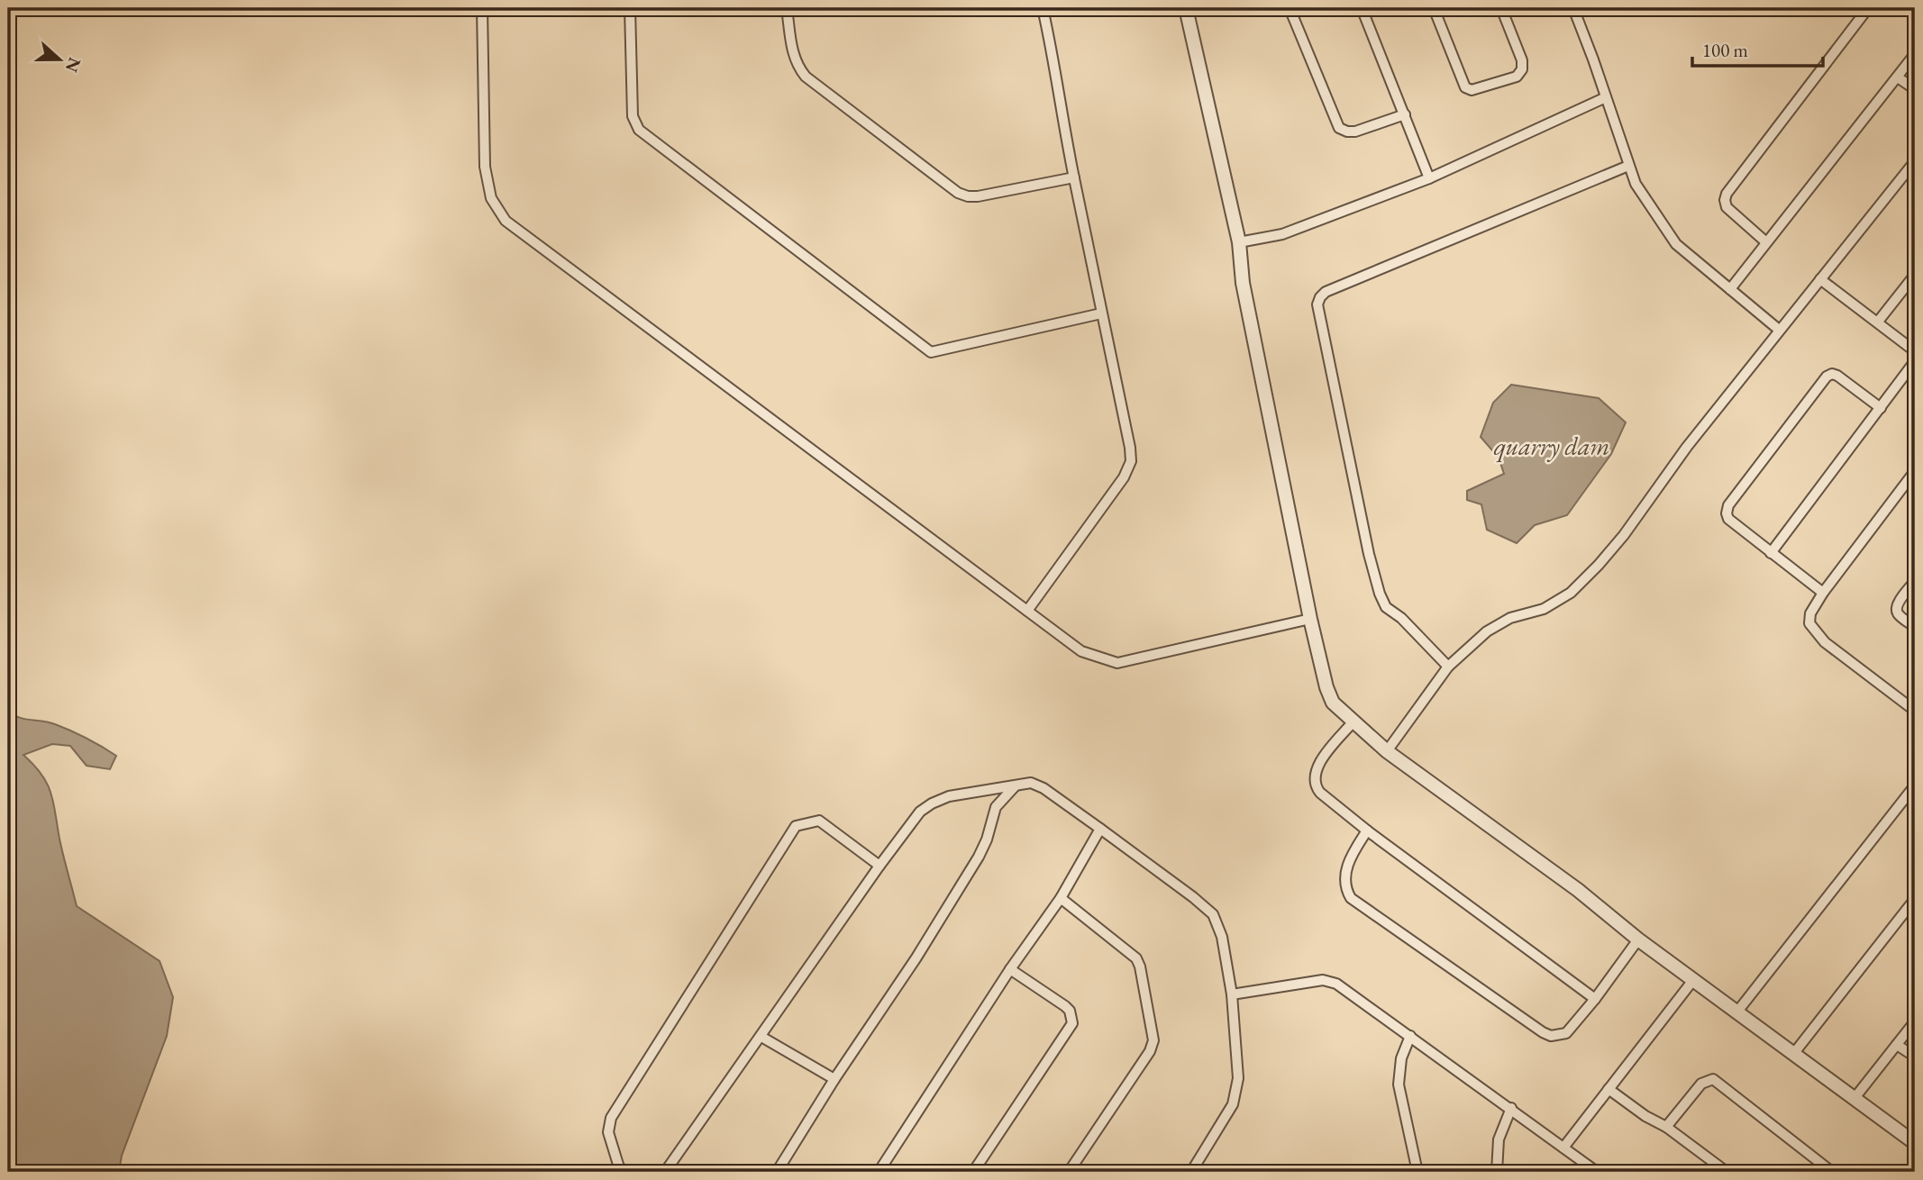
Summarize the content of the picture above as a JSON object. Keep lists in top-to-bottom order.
{
  "water": ["quarry dam"],
  "scale_bar": "100 m",
  "north": "right"
}
